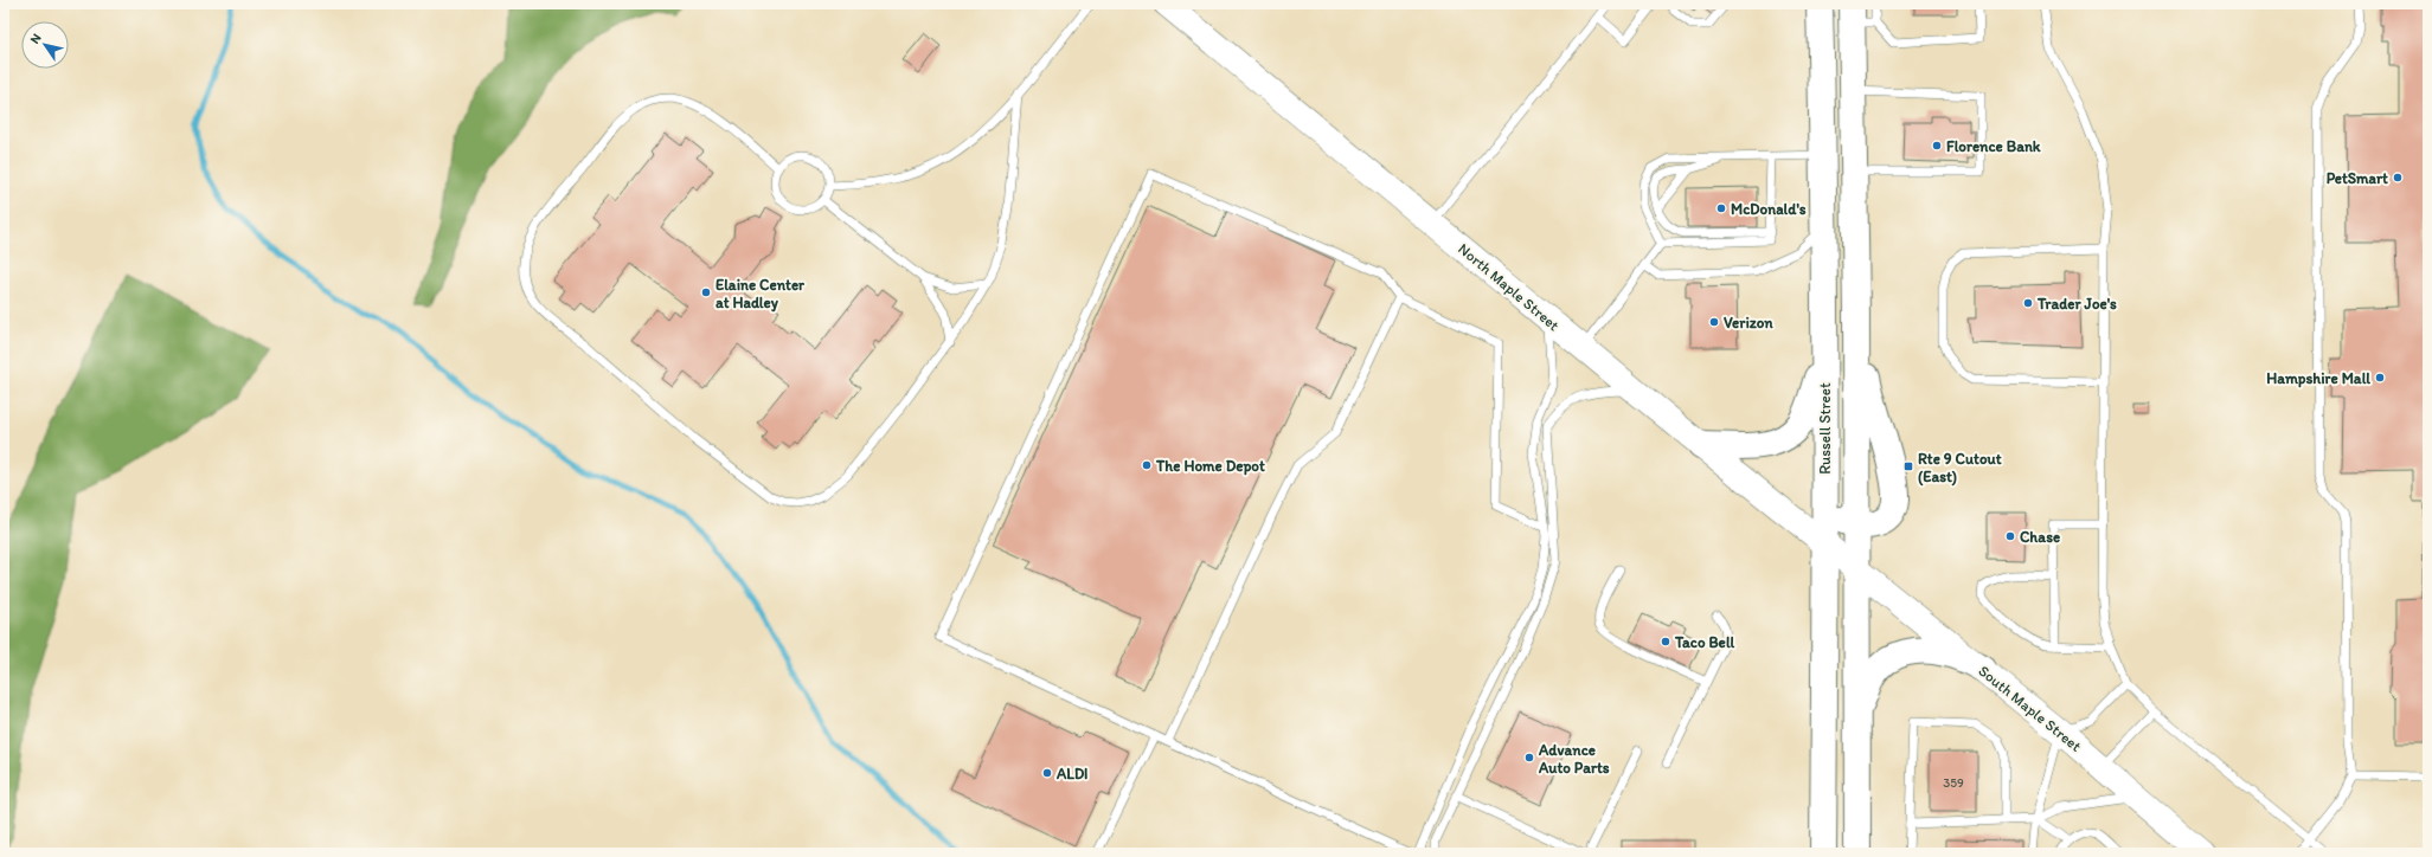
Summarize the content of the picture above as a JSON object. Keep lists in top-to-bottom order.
{
  "streets": {
    "highway": ["Russell Street"],
    "main road": ["North Maple Street", "South Maple Street"]
  },
  "crossings": [
    ["North Maple Street", "Russell Street"],
    ["North Maple Street", "South Maple Street"],
    ["Russell Street", "South Maple Street"]
  ],
  "places": {
    "other": [
      "Florence Bank",
      "PetSmart",
      "McDonald's",
      "Elaine Center at Hadley",
      "Trader Joe's",
      "Verizon",
      "Hampshire Mall",
      "The Home Depot",
      "Chase",
      "Taco Bell",
      "Advance Auto Parts",
      "ALDI"
    ],
    "transit": ["Rte 9 Cutout (East)"]
  },
  "house_numbers": ["359"],
  "north": "top left"
}
